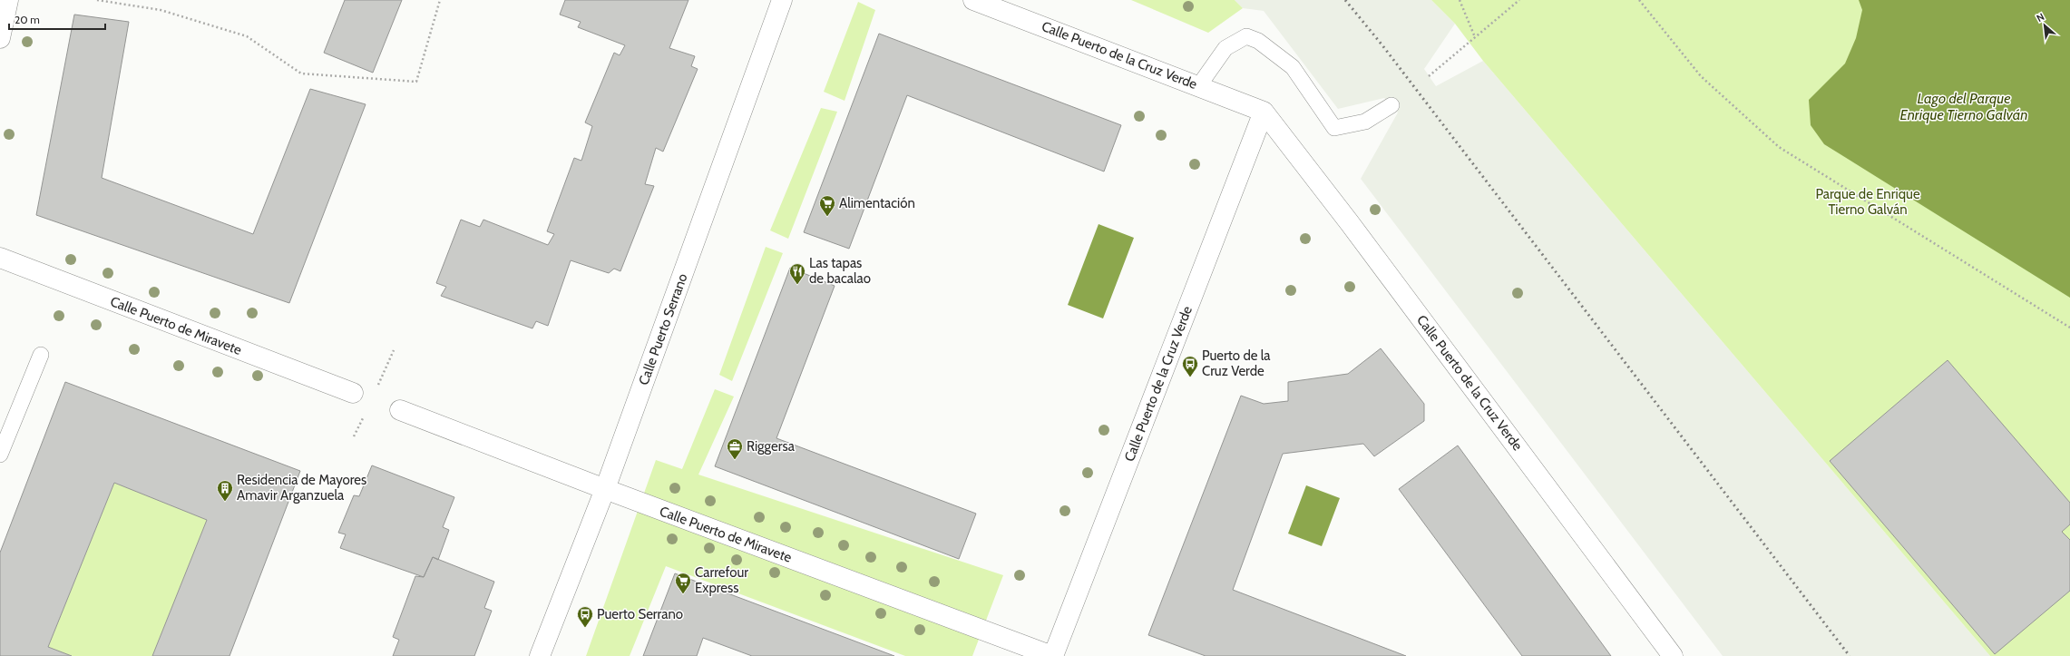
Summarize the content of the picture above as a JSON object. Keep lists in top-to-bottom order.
{
  "streets": {
    "street": ["Calle Puerto de la Cruz Verde", "Calle Puerto de Miravete", "Calle Puerto Serrano"]
  },
  "crossings": [
    ["Calle Puerto de la Cruz Verde", "Calle Puerto de Miravete"],
    ["Calle Puerto de Miravete", "Calle Puerto Serrano"]
  ],
  "water": ["Lago del Parque Enrique Tierno Galván"],
  "parks": ["Parque de Enrique Tierno Galván"],
  "places": {
    "supermarket": ["Alimentación", "Carrefour Express"],
    "restaurant": ["Las tapas de bacalao"],
    "bus stop": ["Puerto de la Cruz Verde", "Puerto Serrano"],
    "office": ["Riggersa"],
    "building": ["Residencia de Mayores Amavir Arganzuela"]
  },
  "scale_bar": "20 m",
  "north": "top left"
}
